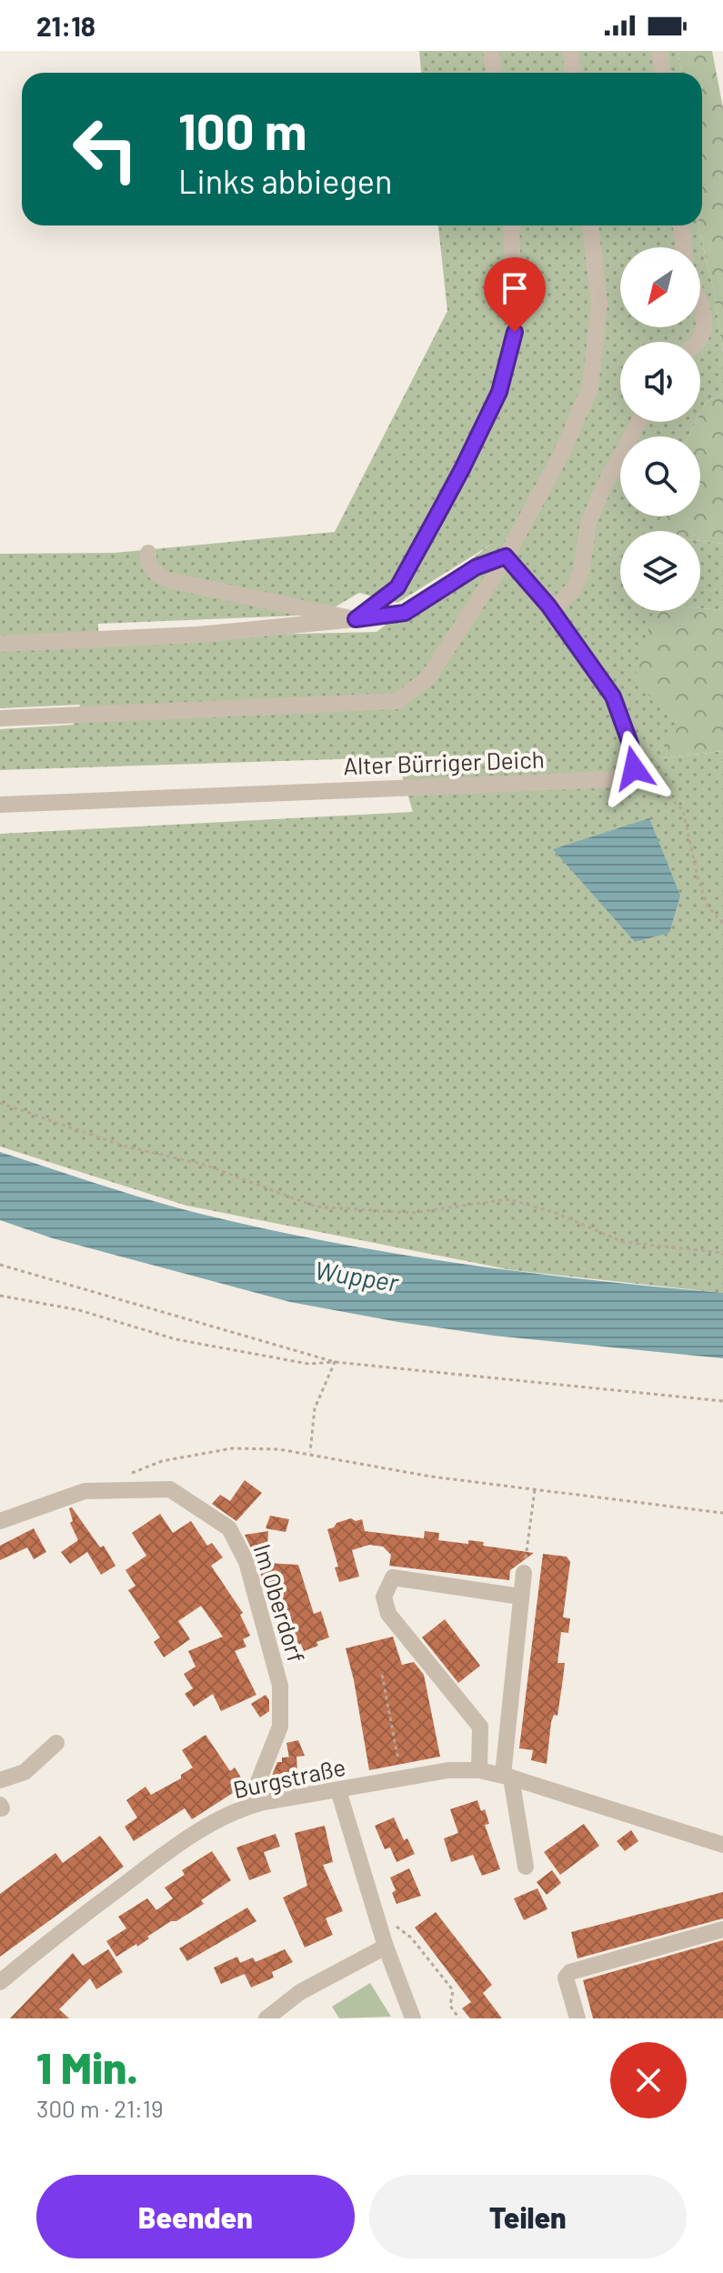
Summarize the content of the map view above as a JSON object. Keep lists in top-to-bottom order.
{
  "streets": {
    "street": ["Alter Bürriger Deich", "Im Oberdorf", "Burgstraße"]
  },
  "crossings": [
    ["Im Oberdorf", "Burgstraße"]
  ],
  "water": ["Wupper"],
  "north": "bottom left",
  "page": {
    "status": "21:18",
    "turn": ["100 m", "Links abbiegen"],
    "heading": ["1 Min.", "300 m · 21:19"],
    "buttons": ["Beenden", "Teilen"]
  }
}
